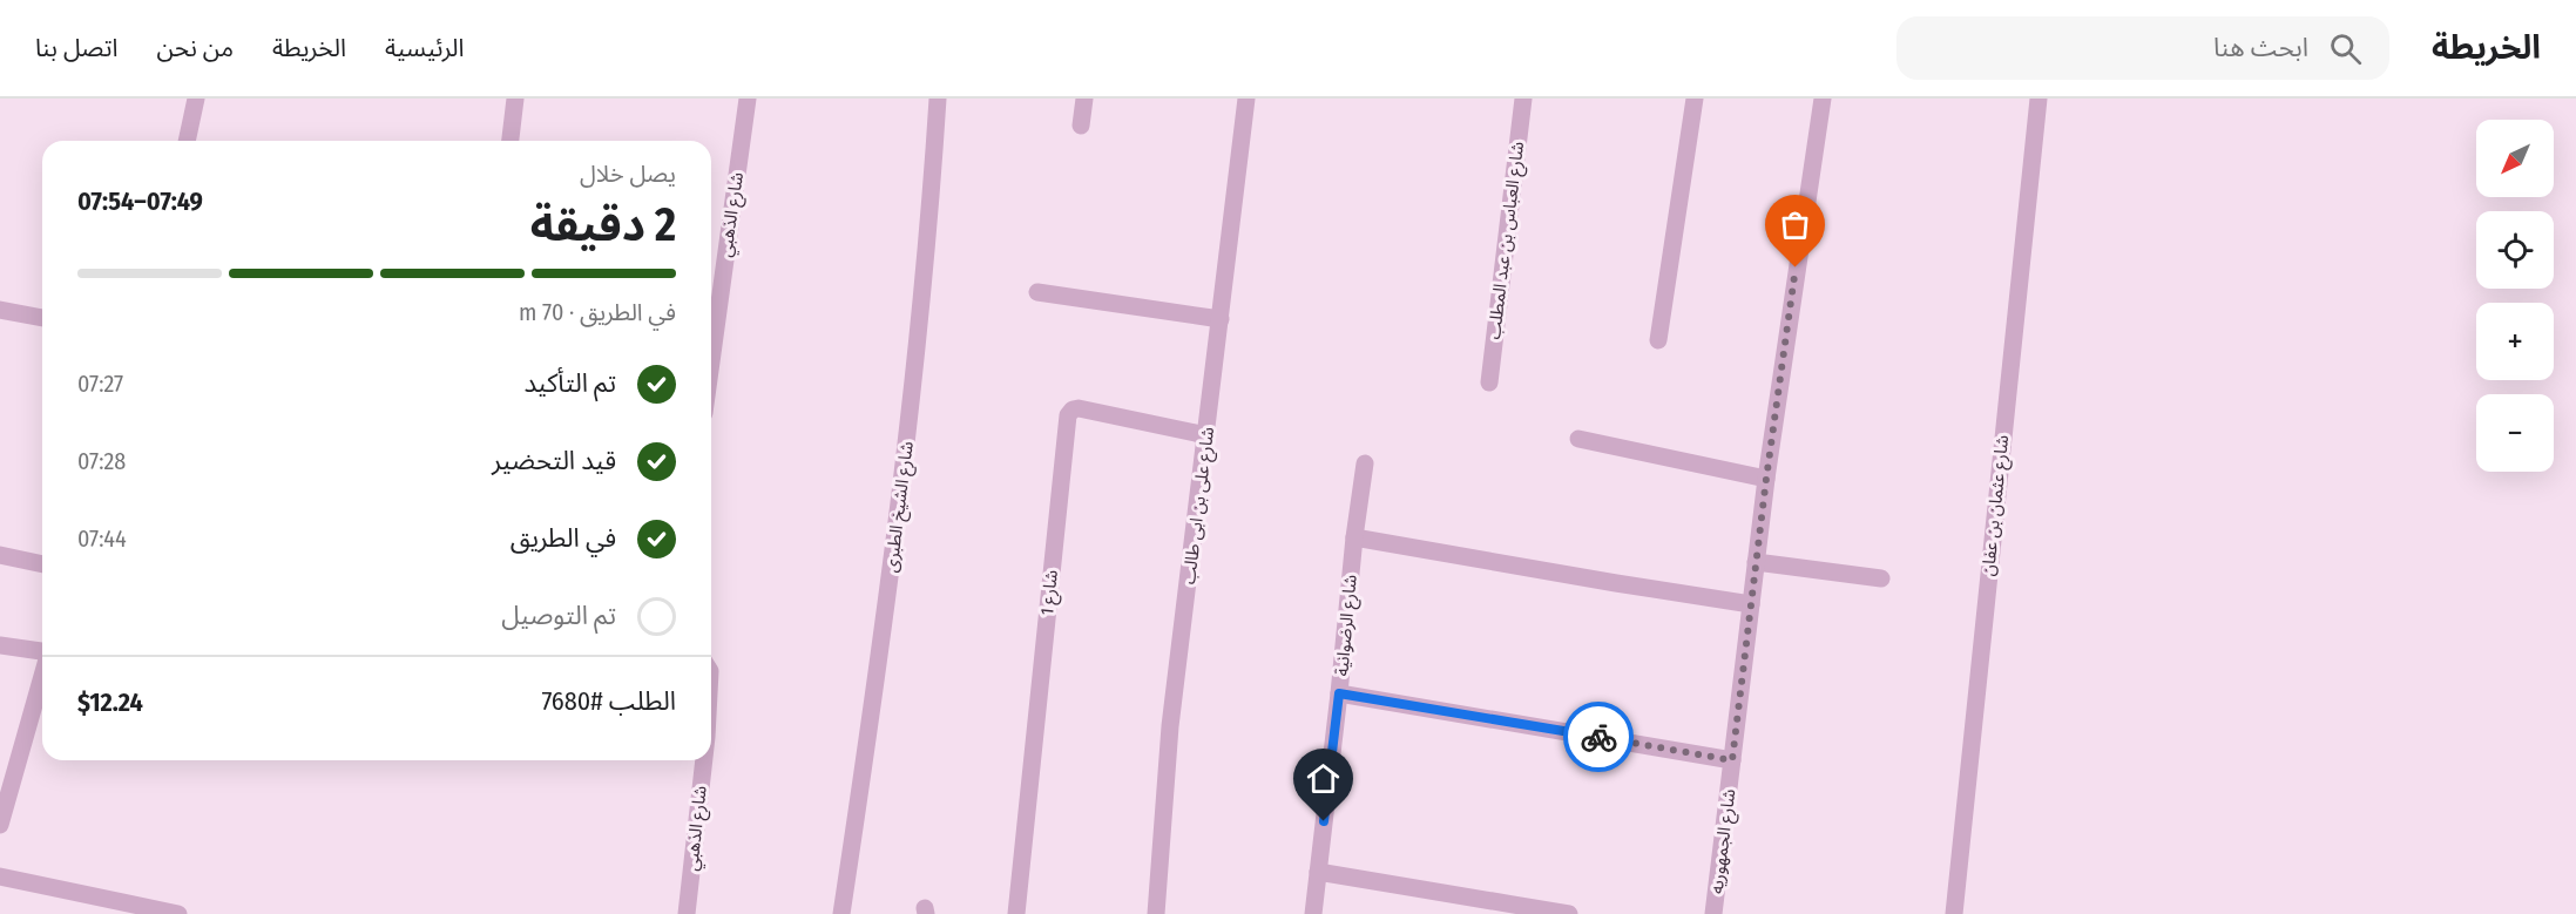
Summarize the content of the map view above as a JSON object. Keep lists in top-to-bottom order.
{
  "streets": {
    "street": [
      "شارع الذهبي",
      "شارع العباس بن عبد المطلب",
      "شارع على بن ابى طالب",
      "شارع عثمان بن عفان",
      "شارع الشيخ الطبرى",
      "شارع 1",
      "شارع الرضوانية",
      "شارع الجمهوريه"
    ]
  },
  "crossings": [
    ["شارع على بن ابى طالب", "شارع 1"]
  ],
  "north": "bottom left",
  "page": {
    "header": "الخريطة",
    "search": "ابحث هنا",
    "nav": [
      "الرئيسية",
      "الخريطة",
      "من نحن",
      "اتصل بنا"
    ],
    "map_buttons": ["+", "−"],
    "heading": ["2 دقيقة", "يصل خلال", "07:49–07:54"],
    "panel": ["الطلب #7680", "$12.24"],
    "bar": "في الطريق · 70 m",
    "list": [
      ["تم التأكيد", "07:27"],
      ["قيد التحضير", "07:28"],
      ["في الطريق", "07:44"],
      "تم التوصيل"
    ]
  }
}
